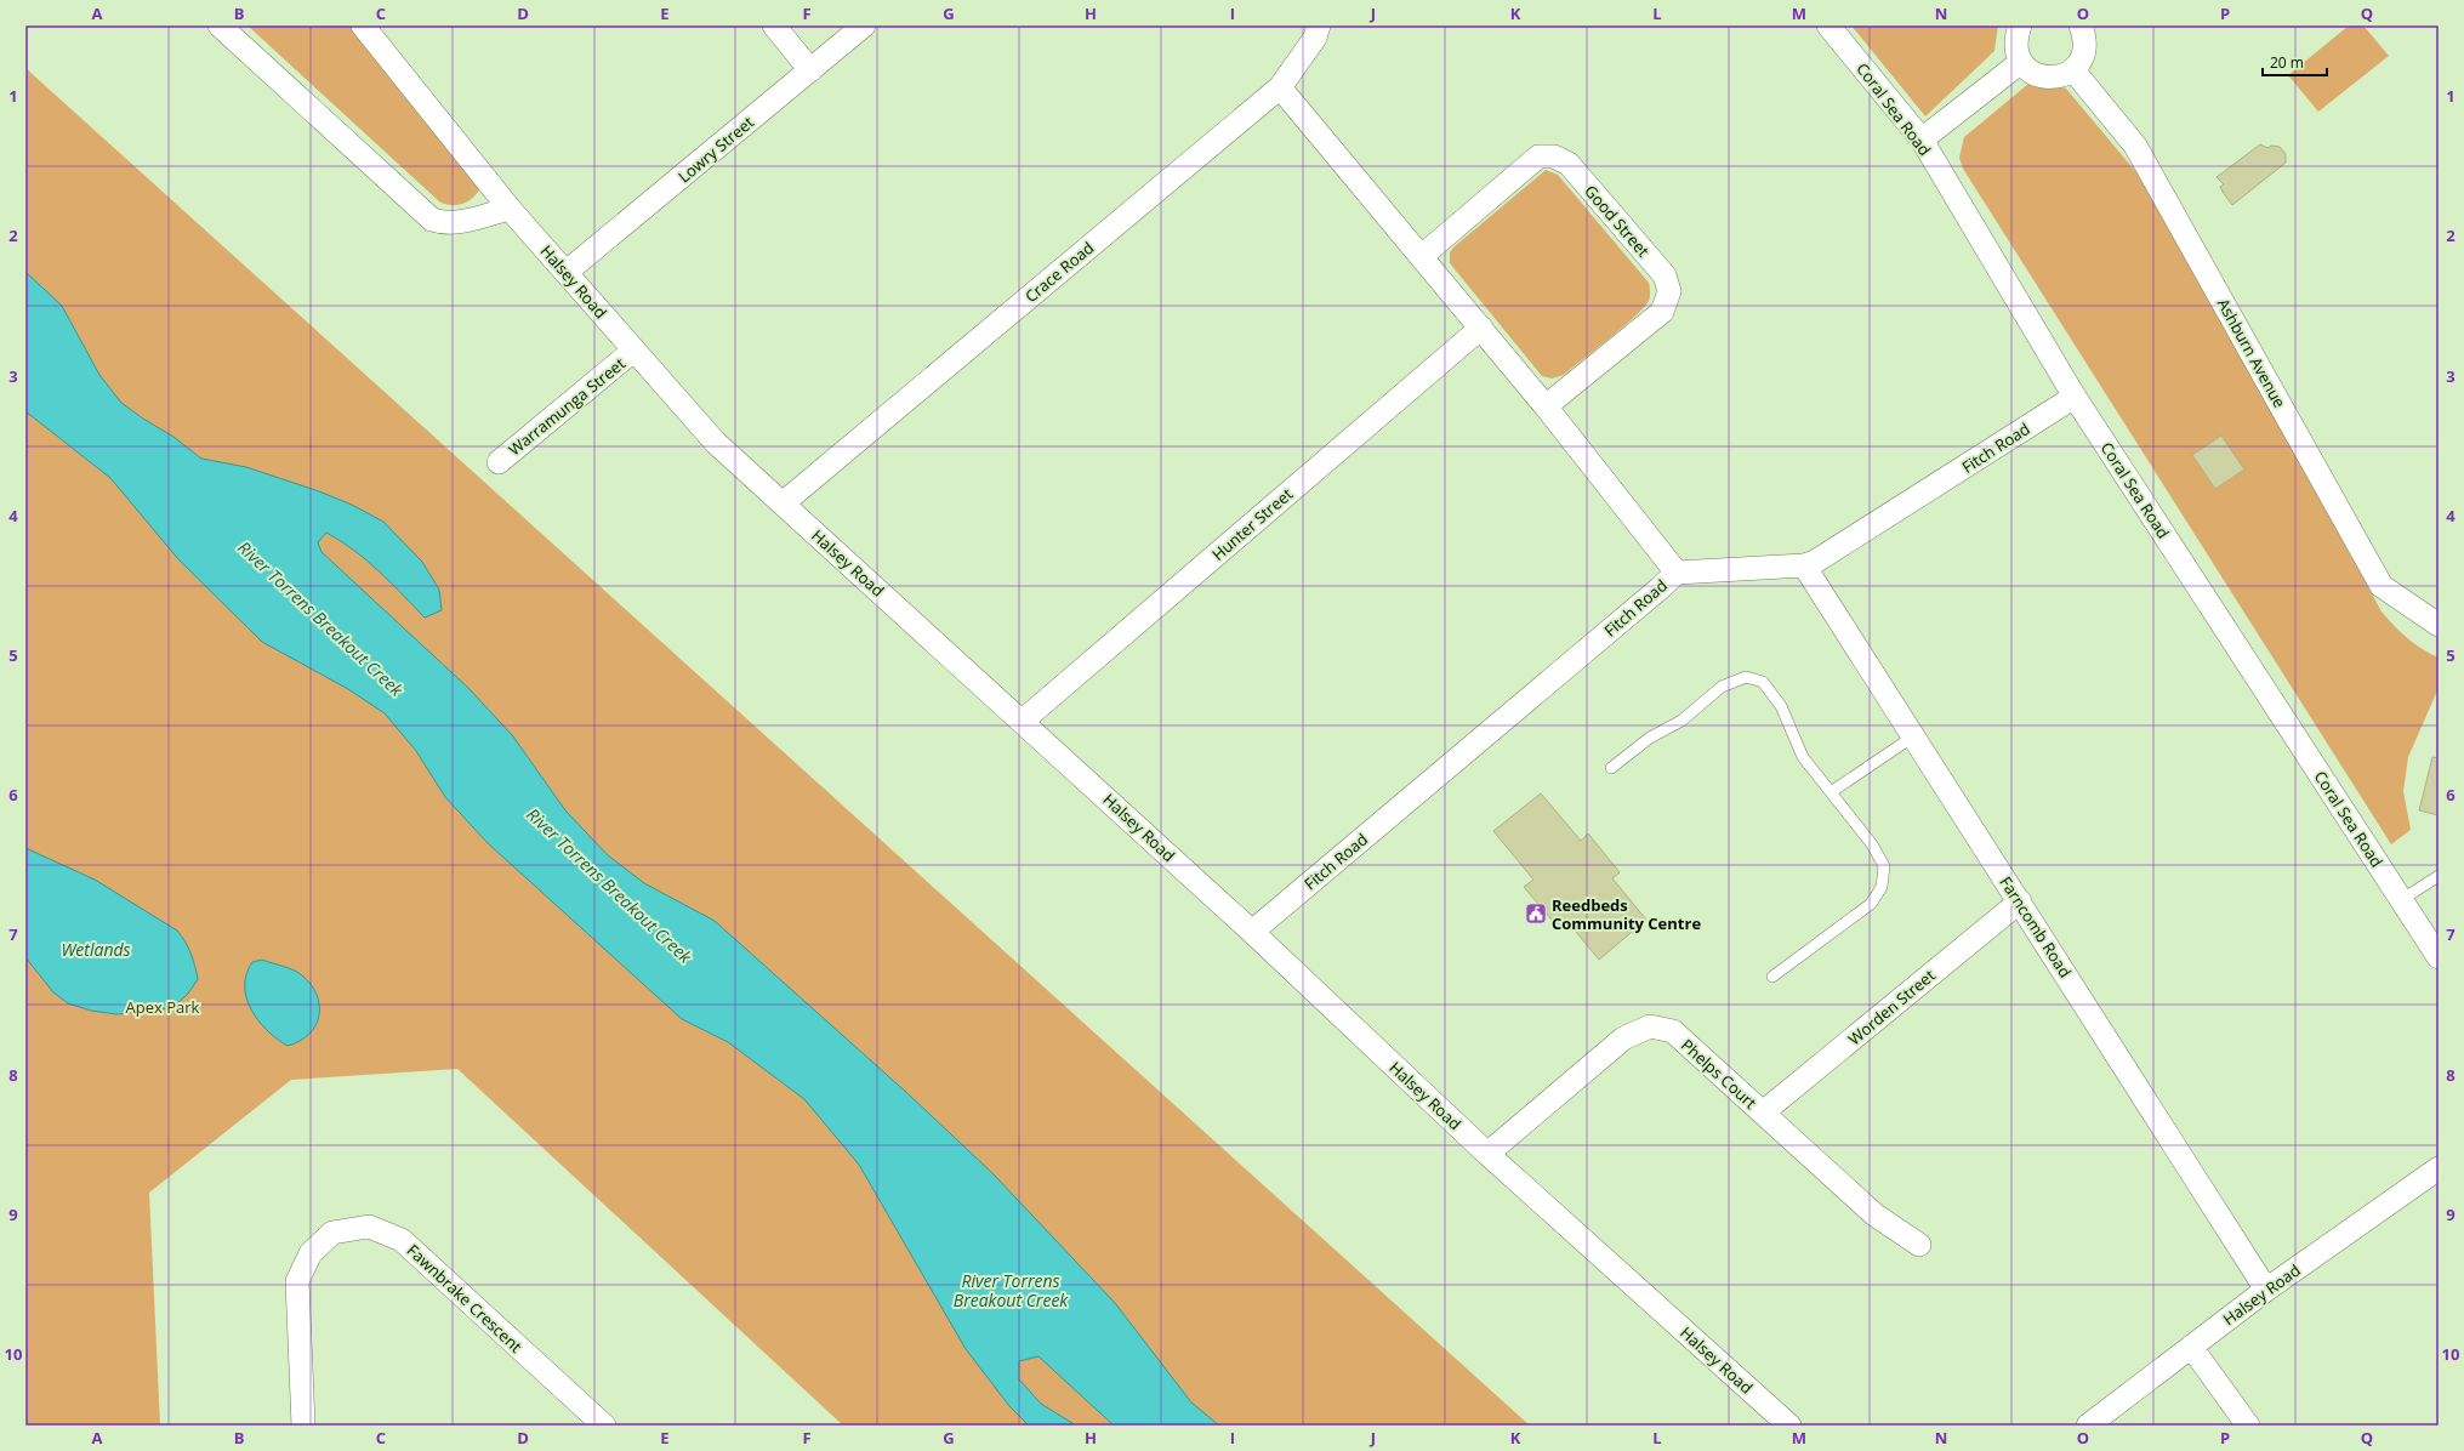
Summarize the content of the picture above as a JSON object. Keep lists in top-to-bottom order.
{
  "streets": {
    "street": [
      "Coral Sea Road",
      "Lowry Street",
      "Good Street",
      "Crace Road",
      "Halsey Road",
      "Ashburn Avenue",
      "Warramunga Street",
      "Fitch Road",
      "Hunter Street",
      "Farncomb Road",
      "Worden Street",
      "Phelps Court",
      "Fawnbrake Crescent"
    ]
  },
  "crossings": [
    ["Coral Sea Road", "Fitch Road"],
    ["Lowry Street", "Halsey Road"],
    ["Crace Road", "Halsey Road"],
    ["Halsey Road", "Warramunga Street"],
    ["Halsey Road", "Fitch Road"],
    ["Halsey Road", "Hunter Street"],
    ["Halsey Road", "Farncomb Road"],
    ["Halsey Road", "Phelps Court"],
    ["Fitch Road", "Farncomb Road"],
    ["Farncomb Road", "Worden Street"],
    ["Worden Street", "Phelps Court"]
  ],
  "water": ["River Torrens Breakout Creek", "Wetlands"],
  "parks": ["Apex Park"],
  "places": {
    "public building": ["Reedbeds Community Centre"]
  },
  "scale_bar": "20 m",
  "grid": {
    "columns": [
      "A",
      "B",
      "C",
      "D",
      "E",
      "F",
      "G",
      "H",
      "I",
      "J",
      "K",
      "L",
      "M",
      "N",
      "O",
      "P",
      "Q"
    ],
    "rows": [
      "1",
      "2",
      "3",
      "4",
      "5",
      "6",
      "7",
      "8",
      "9",
      "10"
    ]
  }
}
